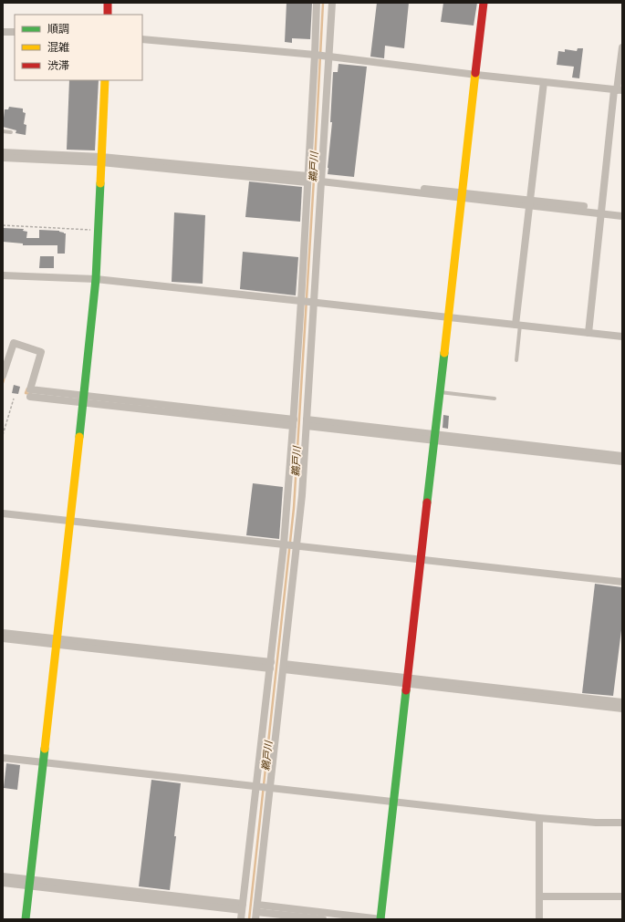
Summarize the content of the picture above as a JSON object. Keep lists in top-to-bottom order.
{
  "water": ["鵜戸川"],
  "legend": ["順調", "混雑", "渋滞"]
}
